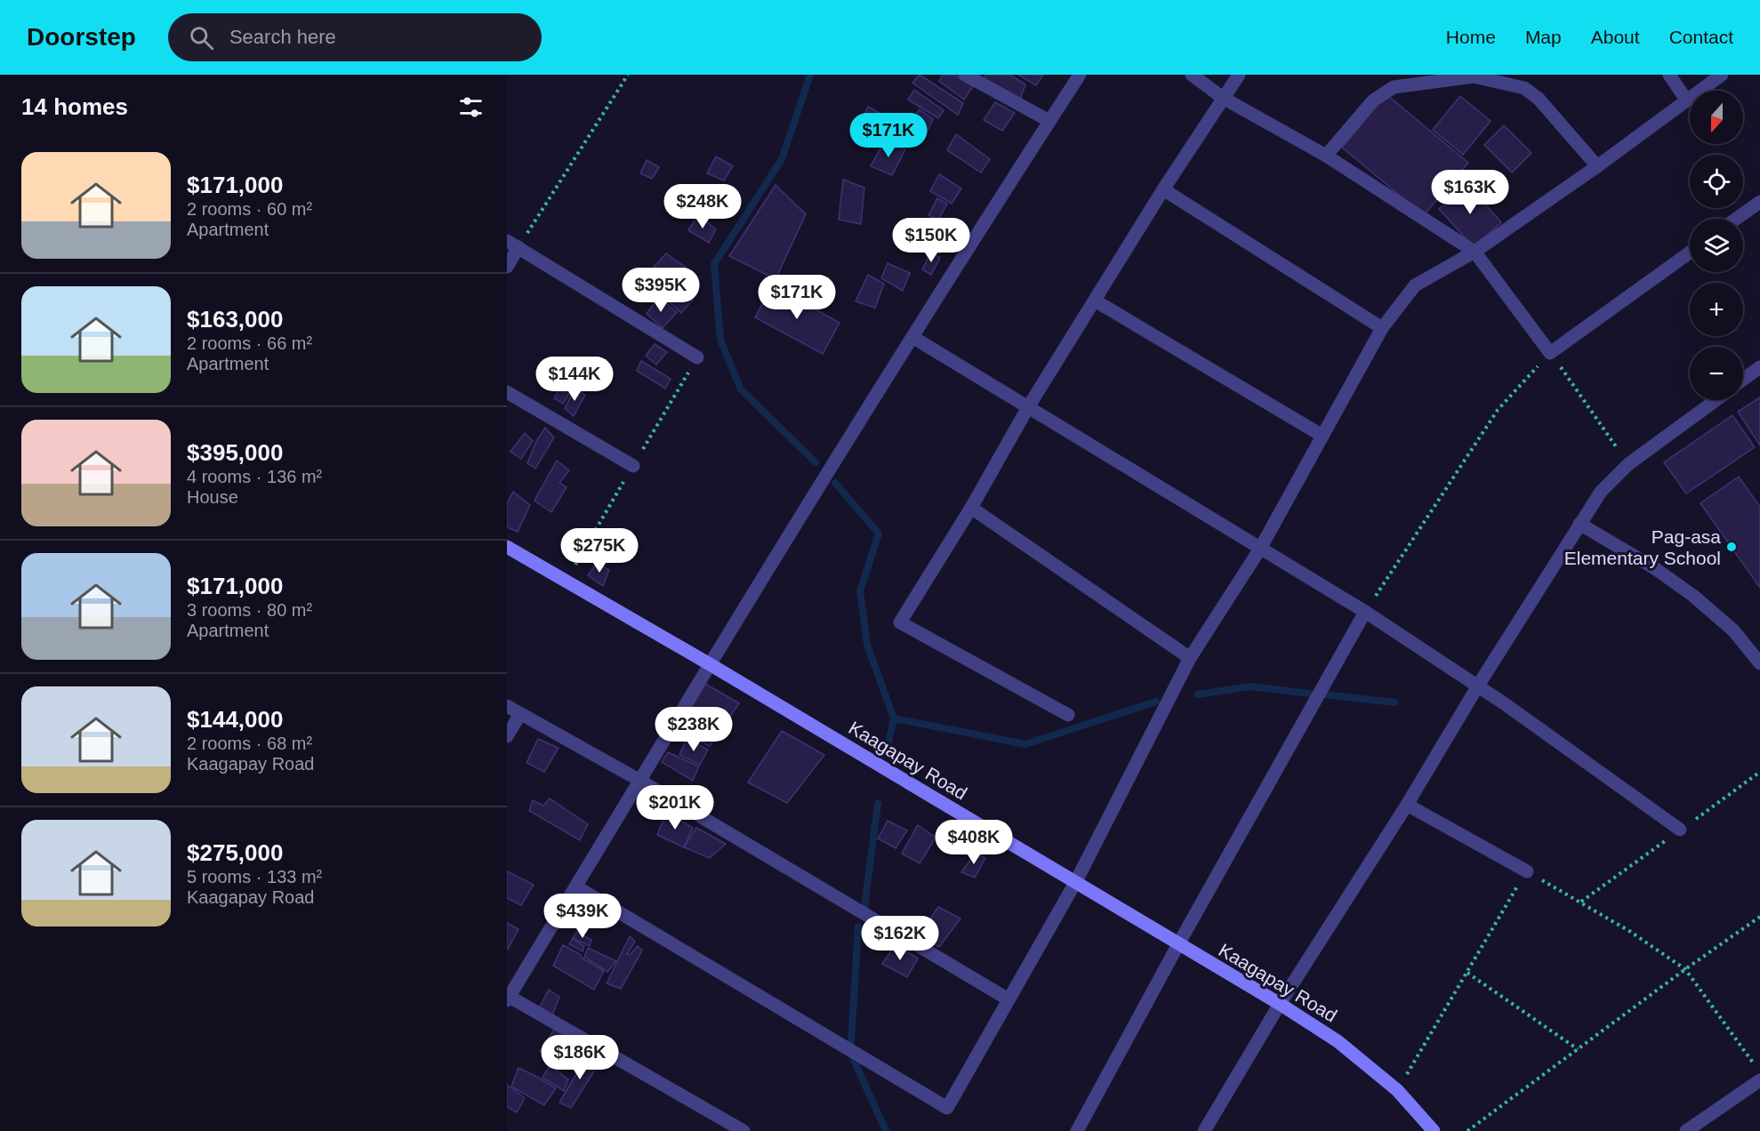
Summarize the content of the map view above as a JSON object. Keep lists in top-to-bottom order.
{
  "streets": {
    "street": ["Kaagapay Road"]
  },
  "places": ["Pag-asa Elementary School"],
  "north": "bottom",
  "page": {
    "header": "Doorstep",
    "search": "Search here",
    "nav": [
      "Home",
      "Map",
      "About",
      "Contact"
    ],
    "heading": "14 homes",
    "map_buttons": ["+", "−"],
    "price": [
      "$171K",
      "$163K",
      "$248K",
      "$150K",
      "$395K",
      "$171K",
      "$144K",
      "$275K",
      "$238K",
      "$201K",
      "$408K",
      "$439K",
      "$162K",
      "$186K"
    ],
    "list": [
      {
        "name": "$171,000",
        "note": "2 rooms · 60 m² · Apartment"
      },
      {
        "name": "$163,000",
        "note": "2 rooms · 66 m² · Apartment"
      },
      {
        "name": "$395,000",
        "note": "4 rooms · 136 m² · House"
      },
      {
        "name": "$171,000",
        "note": "3 rooms · 80 m² · Apartment"
      },
      {
        "name": "$144,000",
        "note": "2 rooms · 68 m² · Kaagapay Road"
      },
      {
        "name": "$275,000",
        "note": "5 rooms · 133 m² · Kaagapay Road"
      }
    ]
  }
}
